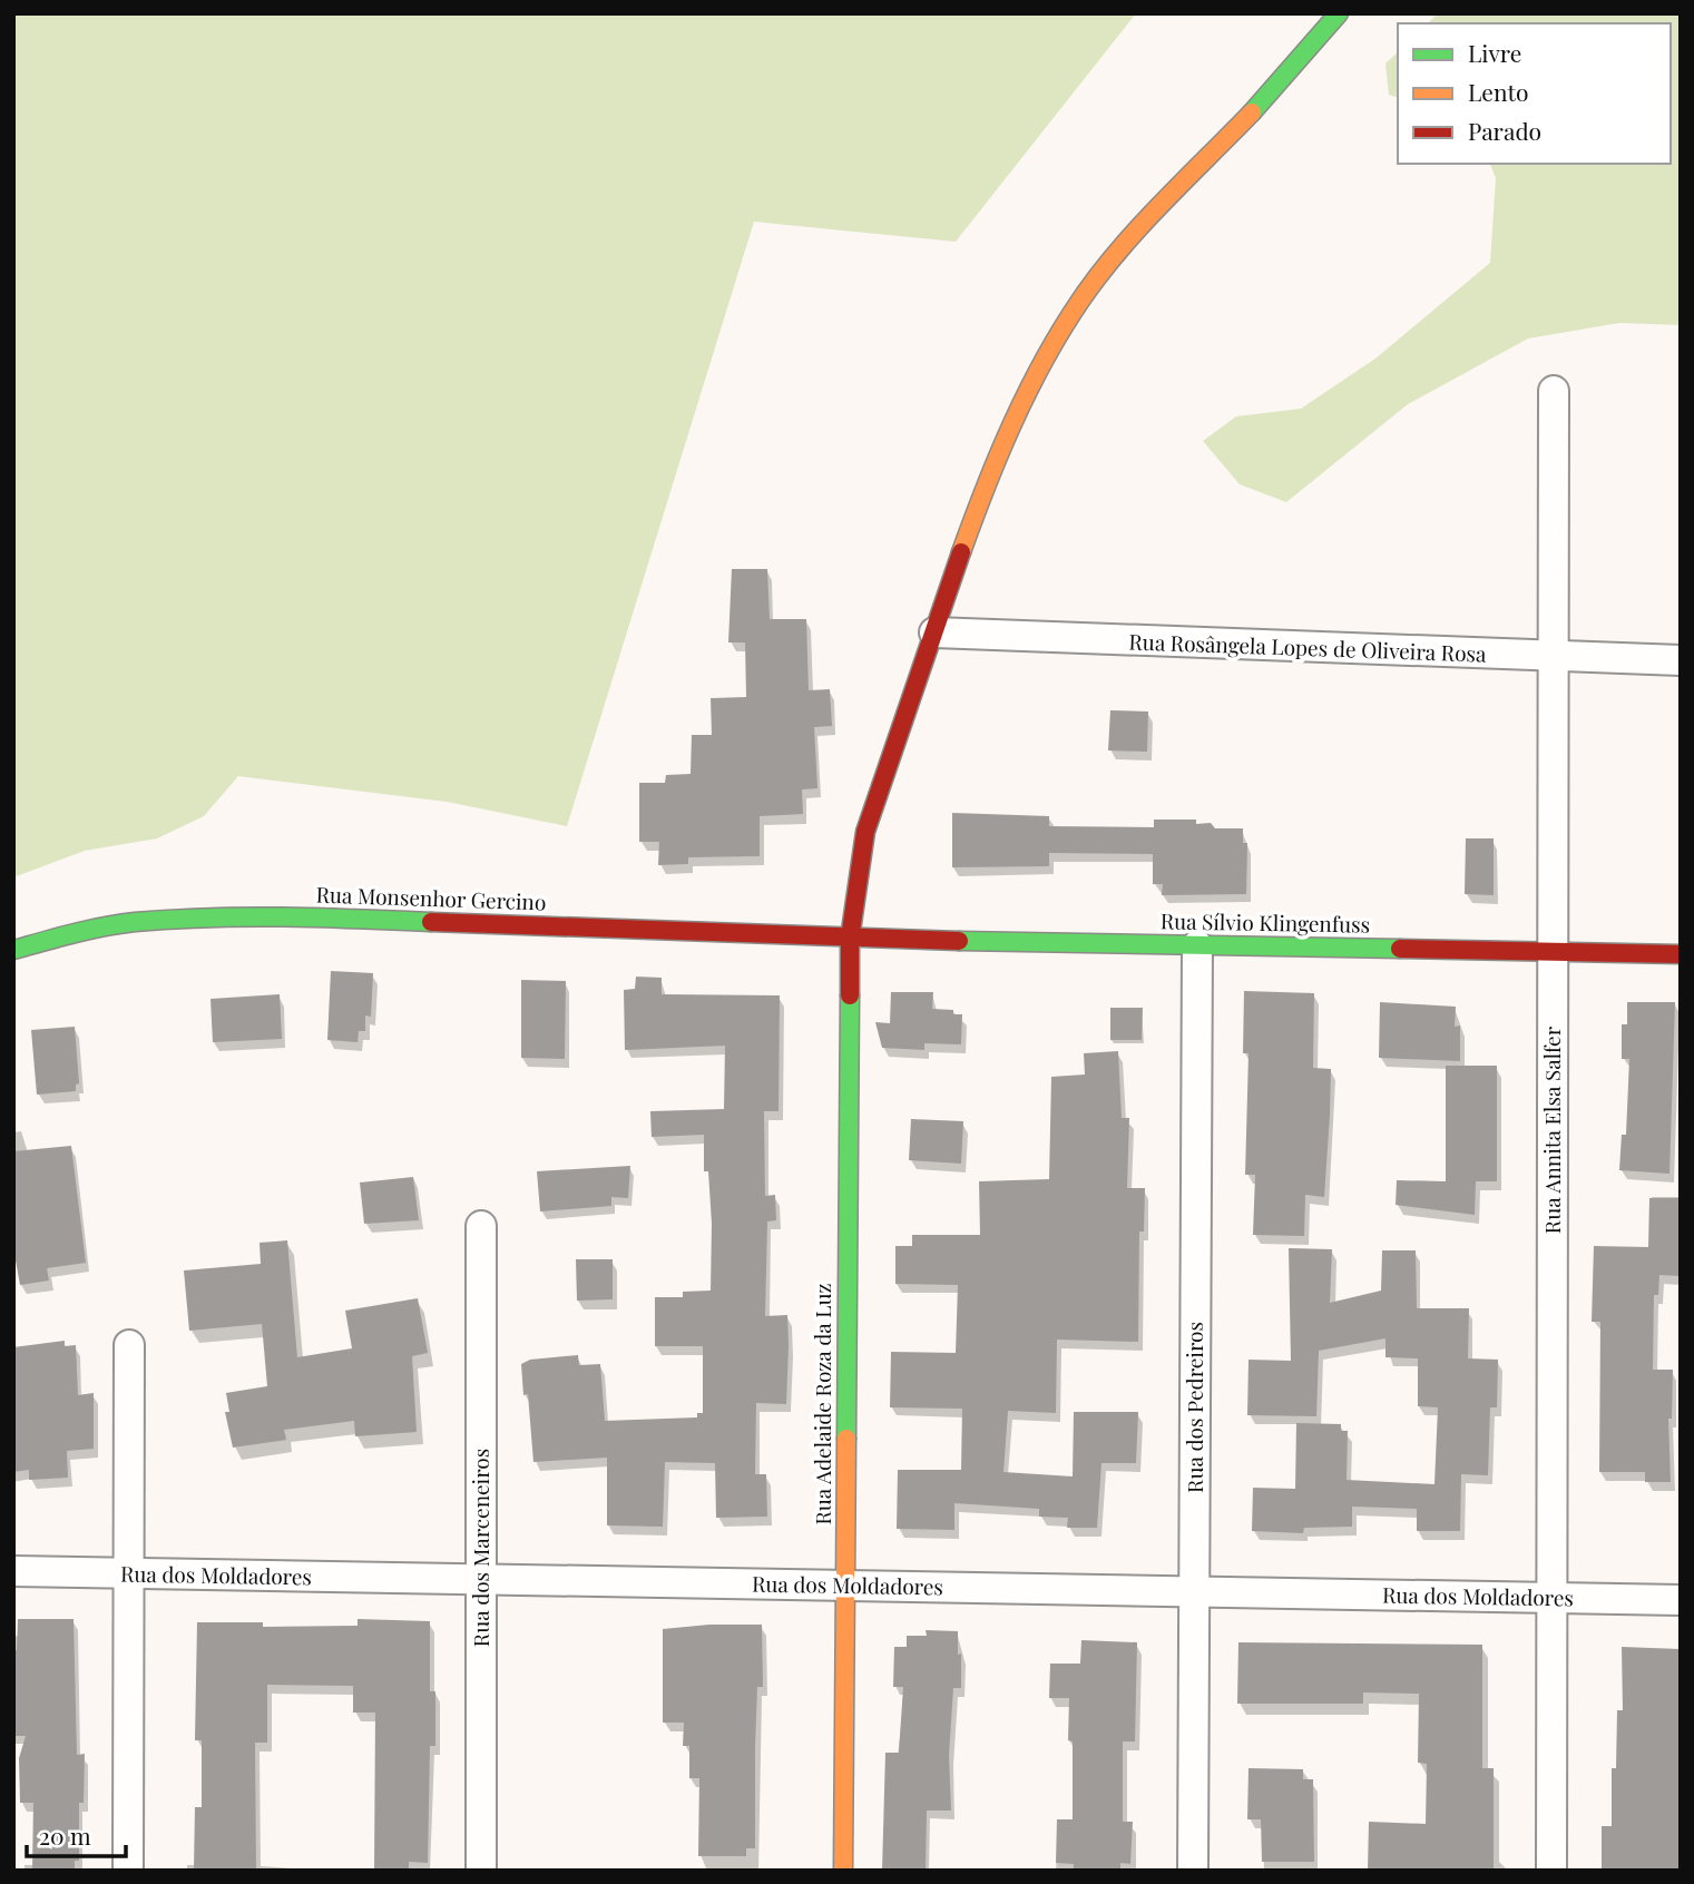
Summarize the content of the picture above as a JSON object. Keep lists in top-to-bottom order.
{
  "streets": {
    "main road": ["Rua Monsenhor Gercino", "Rua Sílvio Klingenfuss", "Rua Adelaide Roza da Luz"],
    "street": [
      "Rua Rosângela Lopes de Oliveira Rosa",
      "Rua Annita Elsa Salfer",
      "Rua dos Pedreiros",
      "Rua dos Marceneiros",
      "Rua dos Moldadores"
    ]
  },
  "crossings": [
    ["Rua Rosângela Lopes de Oliveira Rosa", "Rua Annita Elsa Salfer"],
    ["Rua Rosângela Lopes de Oliveira Rosa", "Rua Adelaide Roza da Luz"],
    ["Rua Monsenhor Gercino", "Rua Sílvio Klingenfuss"],
    ["Rua Monsenhor Gercino", "Rua Adelaide Roza da Luz"],
    ["Rua Sílvio Klingenfuss", "Rua Annita Elsa Salfer"],
    ["Rua Sílvio Klingenfuss", "Rua Adelaide Roza da Luz"],
    ["Rua Sílvio Klingenfuss", "Rua dos Pedreiros"],
    ["Rua Annita Elsa Salfer", "Rua dos Moldadores"],
    ["Rua Adelaide Roza da Luz", "Rua dos Moldadores"],
    ["Rua dos Pedreiros", "Rua dos Moldadores"],
    ["Rua dos Marceneiros", "Rua dos Moldadores"]
  ],
  "legend": ["Livre", "Lento", "Parado"],
  "scale_bar": "20 m"
}
